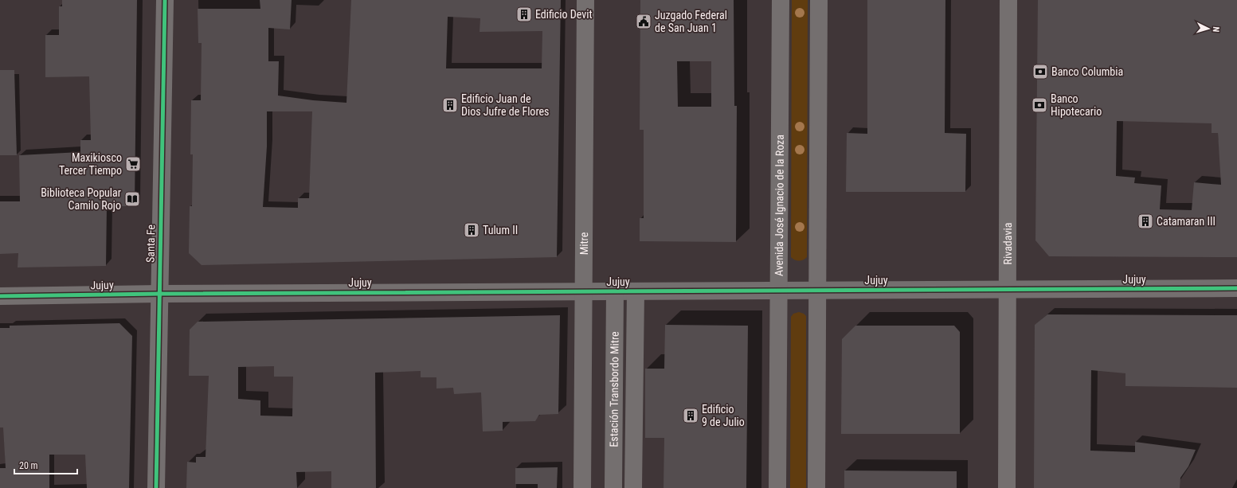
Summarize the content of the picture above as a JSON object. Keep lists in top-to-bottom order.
{
  "streets": {
    "street": [
      "Avenida José Ignacio de la Roza",
      "Santa Fe",
      "Mitre",
      "Rivadavia",
      "Jujuy",
      "Estación Transbordo Mitre"
    ]
  },
  "crossings": [
    ["Avenida José Ignacio de la Roza", "Jujuy"],
    ["Santa Fe", "Jujuy"],
    ["Mitre", "Jujuy"],
    ["Rivadavia", "Jujuy"],
    ["Jujuy", "Estación Transbordo Mitre"]
  ],
  "places": {
    "building": [
      "Edificio Devit",
      "Edificio Juan de Dios Jufre de Flores",
      "Catamaran III",
      "Tulum II",
      "Edificio 9 de Julio"
    ],
    "public building": ["Juzgado Federal de San Juan 1"],
    "bank": ["Banco Columbia", "Banco Hipotecario"],
    "supermarket": ["Maxikiosco Tercer Tiempo"],
    "library": ["Biblioteca Popular Camilo Rojo"]
  },
  "scale_bar": "20 m",
  "north": "right"
}
